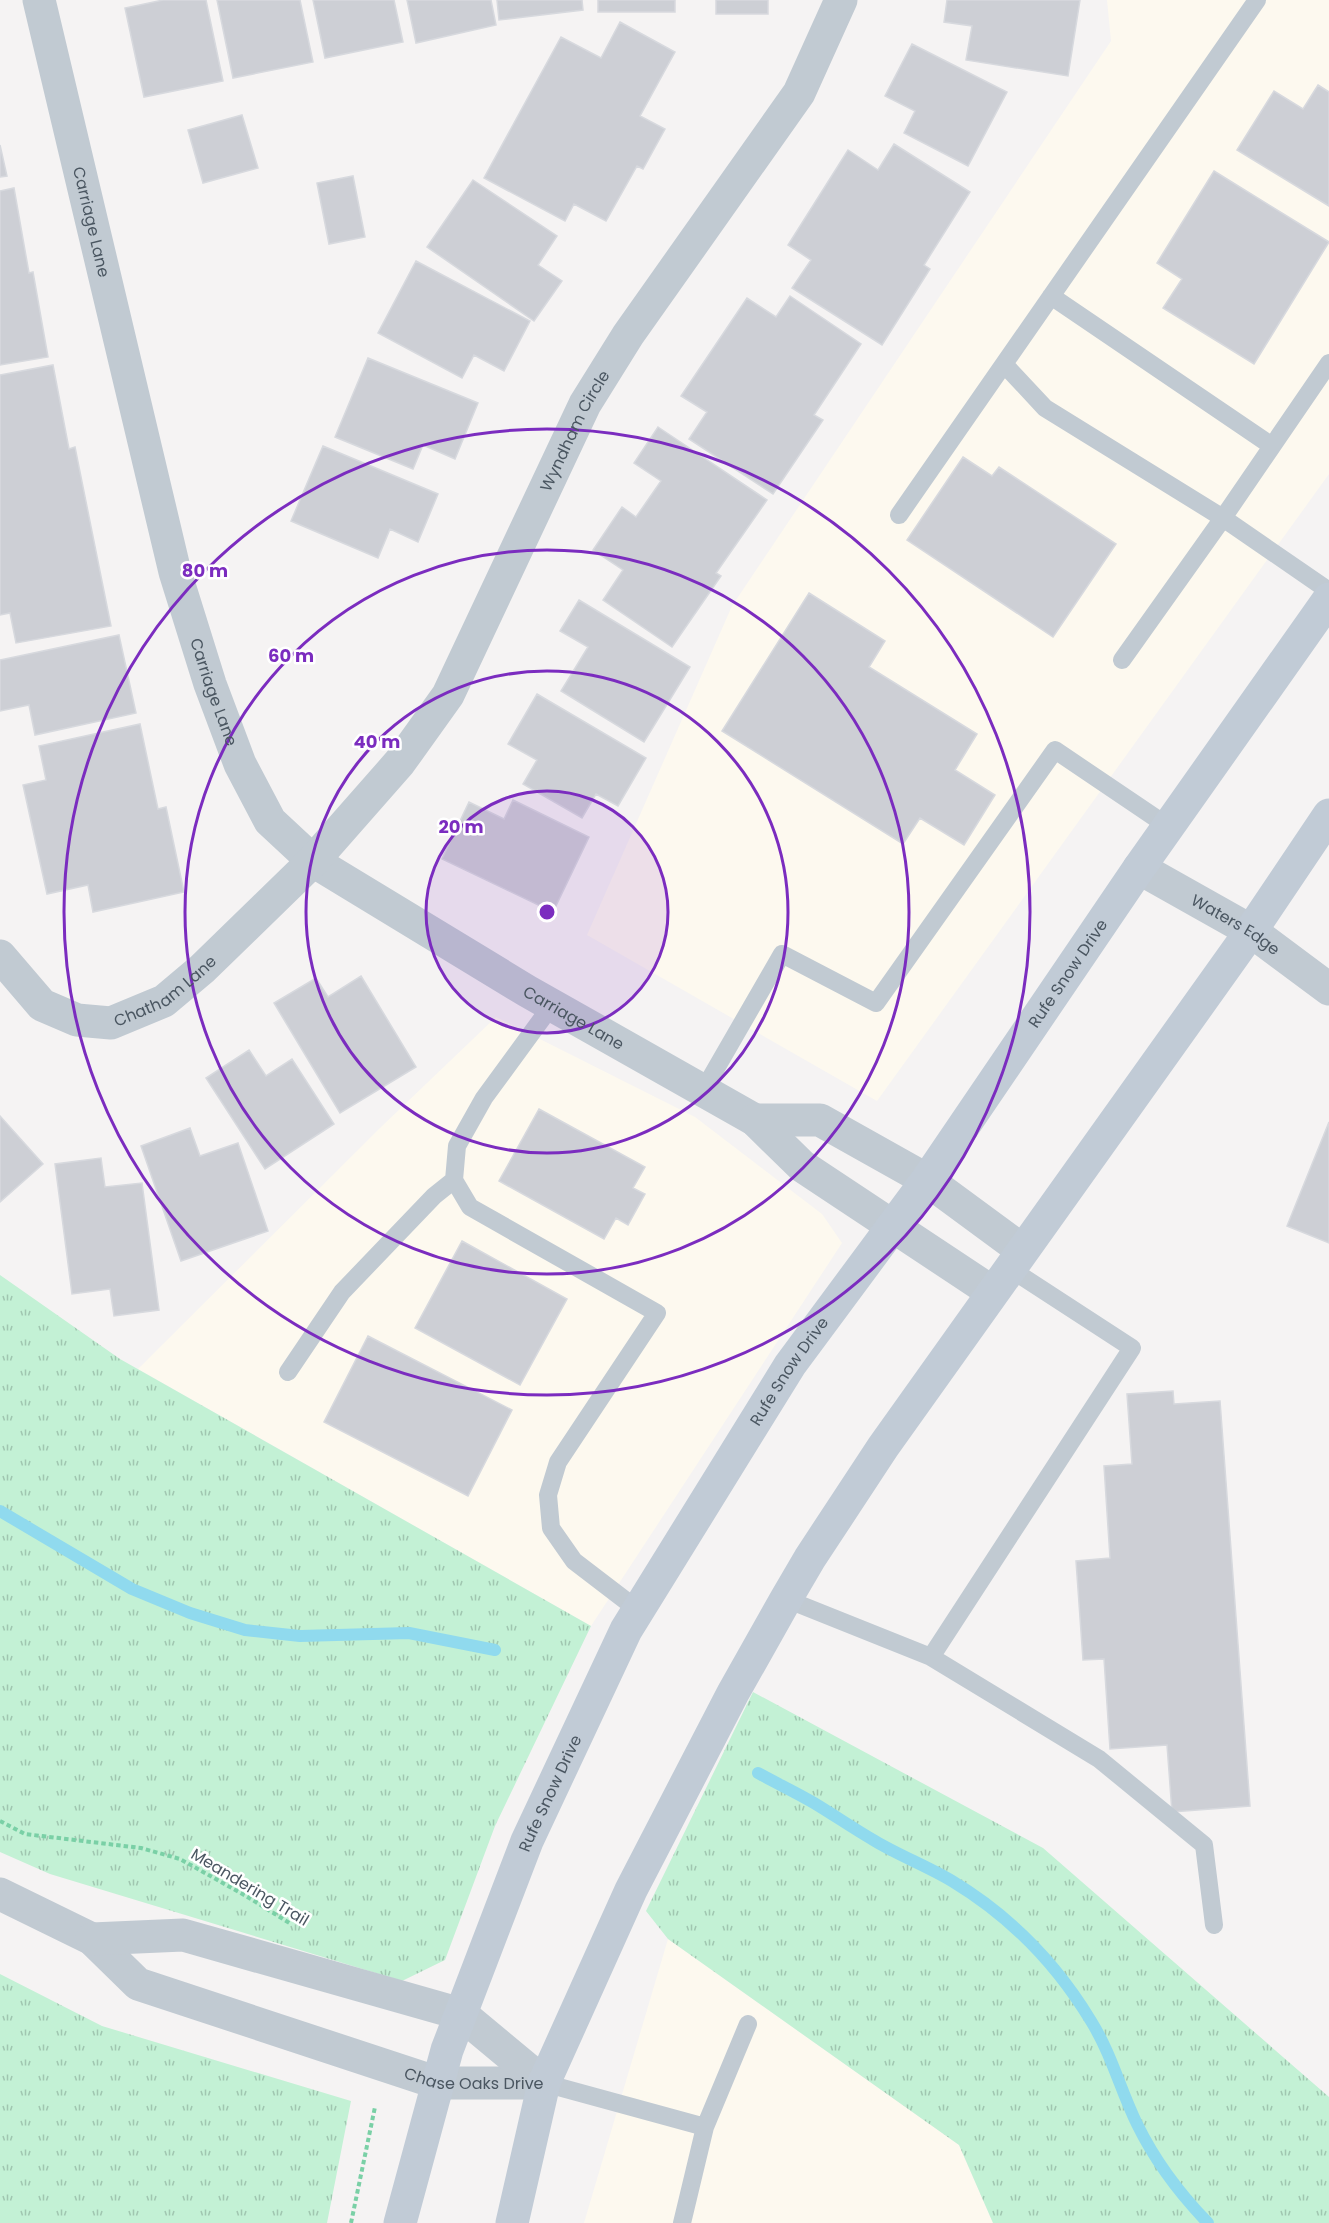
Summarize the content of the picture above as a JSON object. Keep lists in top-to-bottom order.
{
  "streets": {
    "main road": ["Rufe Snow Drive"],
    "street": [
      "Carriage Lane",
      "Wyndham Circle",
      "Waters Edge",
      "Chatham Lane",
      "Chase Oaks Drive"
    ],
    "path": ["Meandering Trail"]
  },
  "crossings": [
    ["Carriage Lane", "Wyndham Circle"],
    ["Carriage Lane", "Rufe Snow Drive"],
    ["Carriage Lane", "Chatham Lane"],
    ["Wyndham Circle", "Chatham Lane"],
    ["Waters Edge", "Rufe Snow Drive"],
    ["Rufe Snow Drive", "Chase Oaks Drive"]
  ],
  "rings": [
    "80 m",
    "60 m",
    "40 m",
    "20 m"
  ]
}
